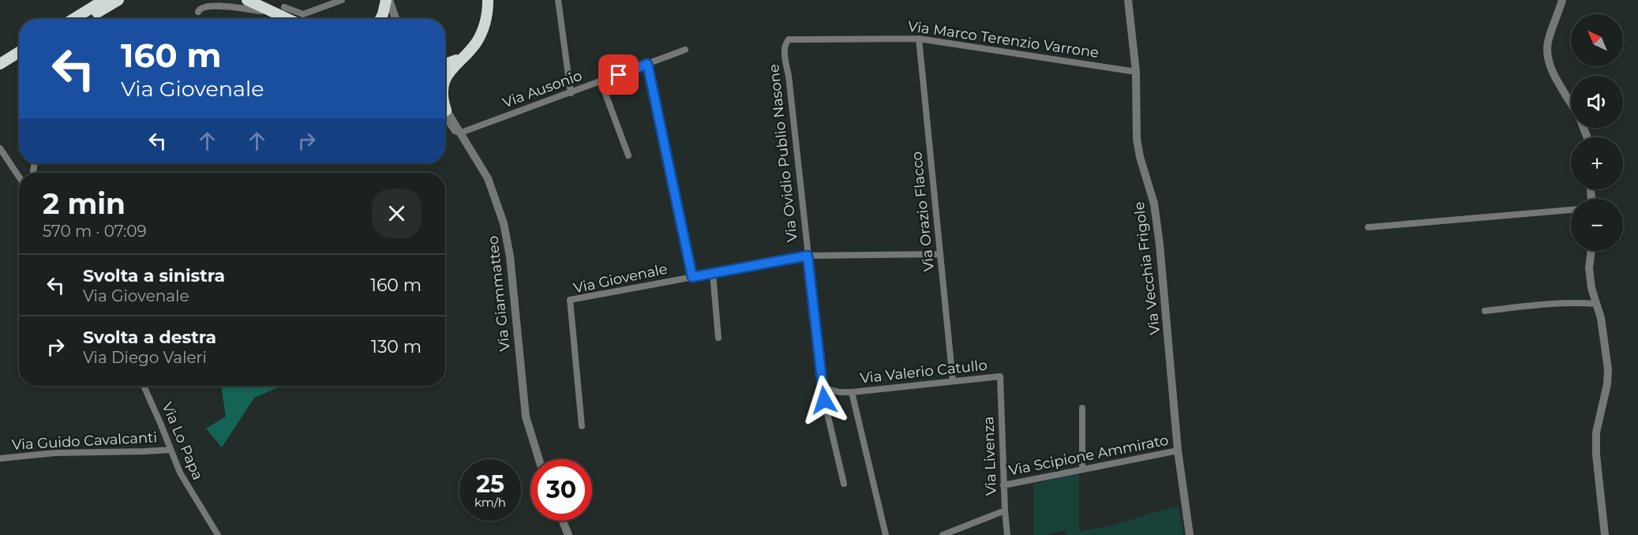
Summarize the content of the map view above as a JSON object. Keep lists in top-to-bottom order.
{
  "streets": {
    "street": [
      "Via Marco Terenzio Varrone",
      "Via Ausonio",
      "Via Ovidio Publio Nasone",
      "Via Orazio Flacco",
      "Via Vecchia Frigole",
      "Via Giovenale",
      "Via Giammatteo",
      "Via Valerio Catullo",
      "Via Guido Cavalcanti",
      "Via Lo Papa",
      "Via Scipione Ammirato",
      "Via Livenza"
    ]
  },
  "crossings": [
    ["Via Marco Terenzio Varrone", "Via Ovidio Publio Nasone"],
    ["Via Marco Terenzio Varrone", "Via Orazio Flacco"],
    ["Via Marco Terenzio Varrone", "Via Vecchia Frigole"],
    ["Via Ausonio", "Via Giammatteo"],
    ["Via Ovidio Publio Nasone", "Via Giovenale"],
    ["Via Ovidio Publio Nasone", "Via Valerio Catullo"],
    ["Via Orazio Flacco", "Via Giovenale"],
    ["Via Orazio Flacco", "Via Valerio Catullo"],
    ["Via Vecchia Frigole", "Via Scipione Ammirato"],
    ["Via Valerio Catullo", "Via Livenza"],
    ["Via Guido Cavalcanti", "Via Lo Papa"],
    ["Via Scipione Ammirato", "Via Livenza"]
  ],
  "north": "top left",
  "page": {
    "map_buttons": ["+", "−"],
    "turn": ["160 m", "Via Giovenale"],
    "heading": ["2 min", "570 m · 07:09"],
    "list": [
      {
        "name": "Svolta a sinistra",
        "note": "Via Giovenale",
        "value": "160 m"
      },
      {
        "name": "Svolta a destra",
        "note": "Via Diego Valeri",
        "value": "130 m"
      }
    ],
    "speed": "25 km/h",
    "limit": "30"
  }
}
